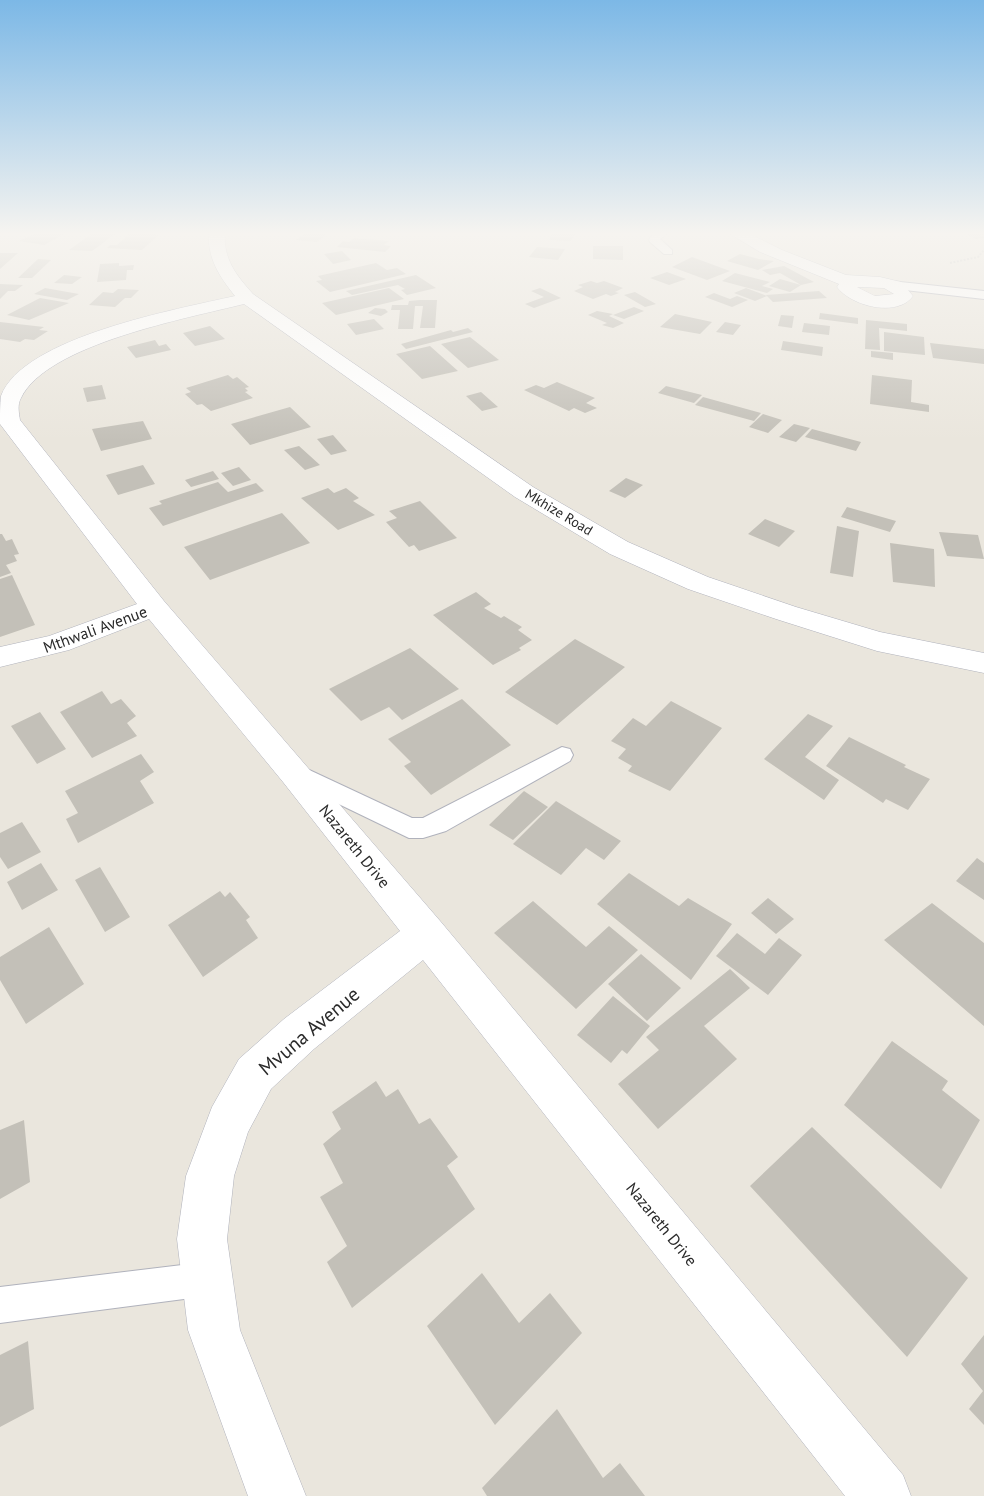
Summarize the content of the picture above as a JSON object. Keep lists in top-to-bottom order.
{
  "streets": {
    "street": [
      "Mkhize Road",
      "Mthwali Avenue",
      "Nazareth Drive",
      "Mvuna Avenue"
    ]
  },
  "crossings": [
    ["Mthwali Avenue", "Nazareth Drive"],
    ["Nazareth Drive", "Mvuna Avenue"]
  ]
}
